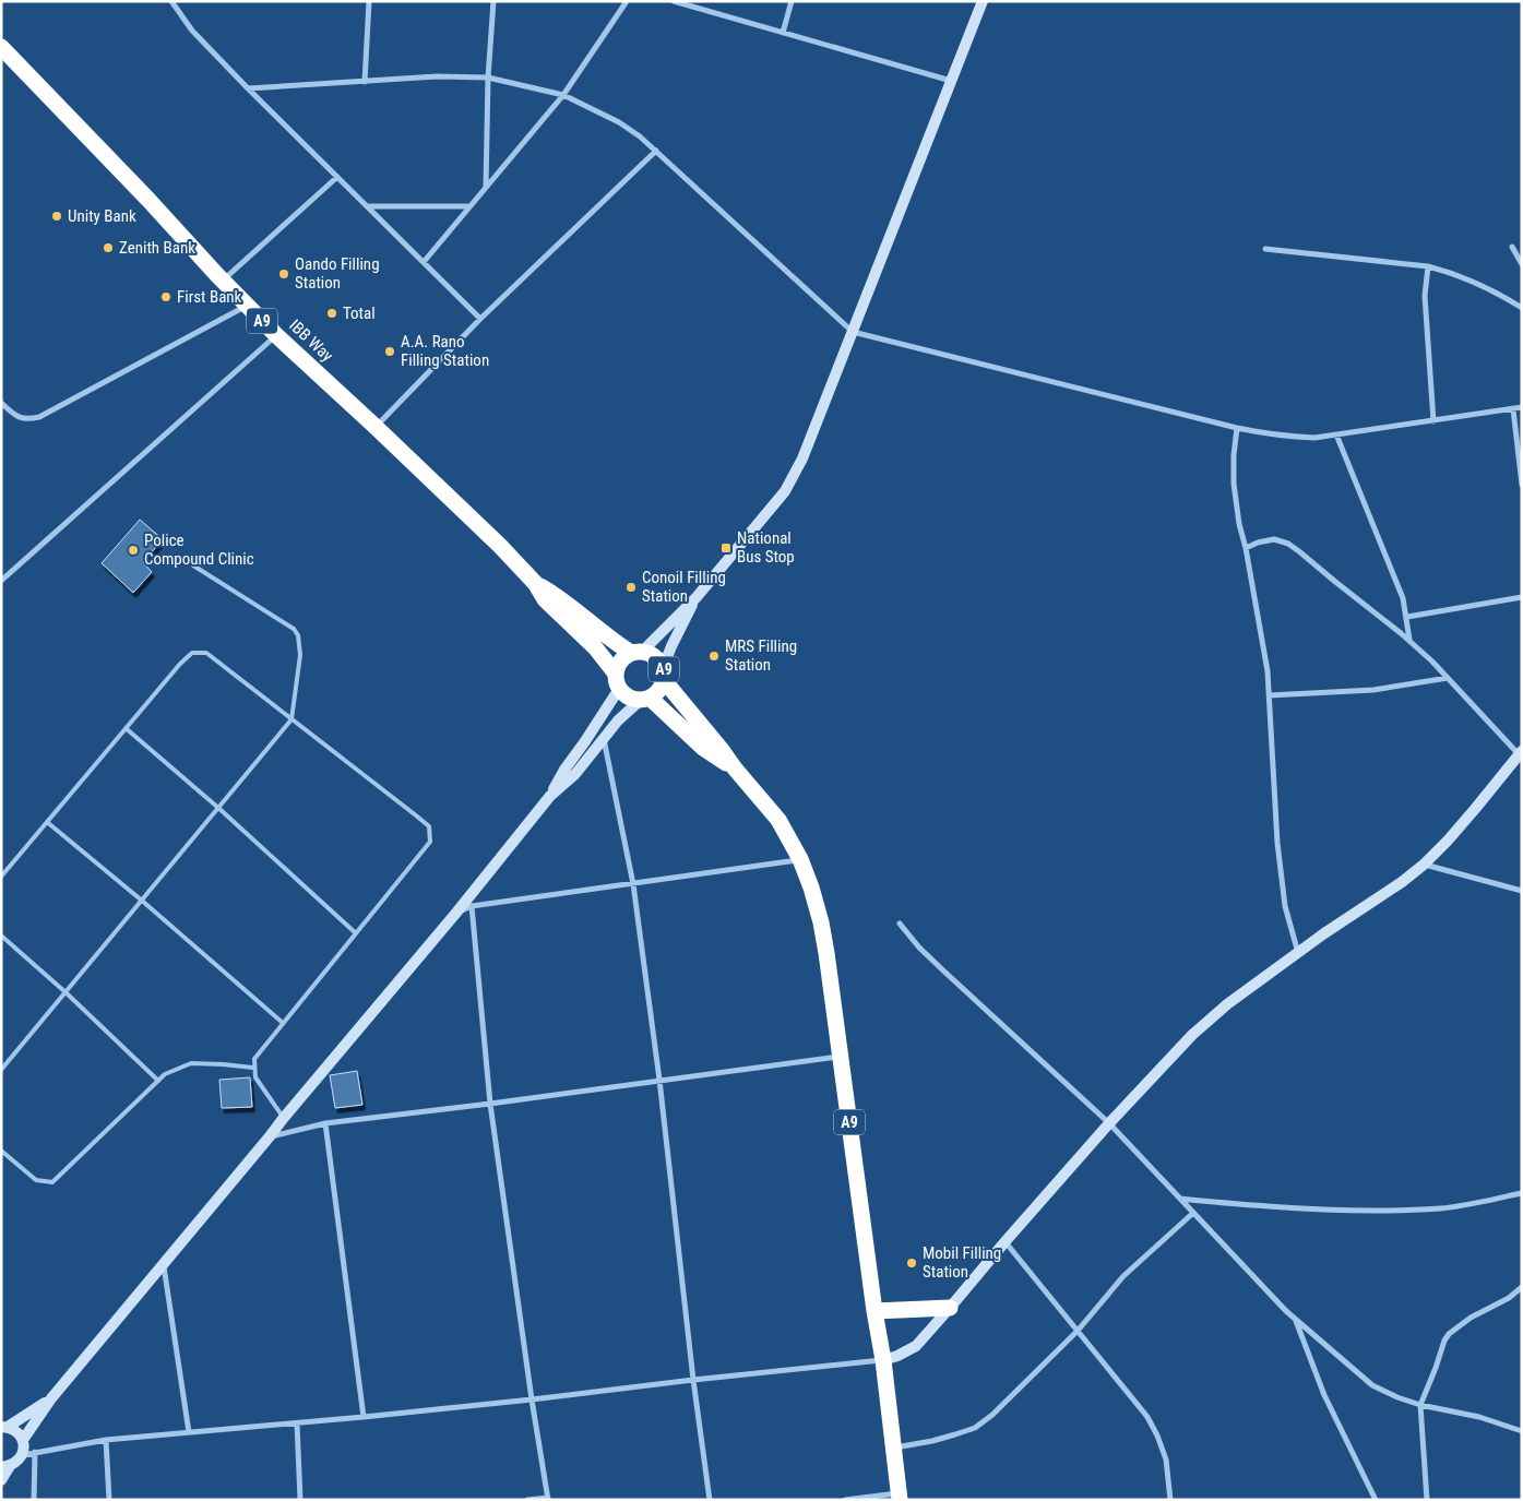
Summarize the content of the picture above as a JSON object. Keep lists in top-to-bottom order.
{
  "streets": {
    "highway": ["A9", "IBB Way"]
  },
  "crossings": [
    ["A9", "IBB Way"]
  ],
  "places": {
    "other": [
      "Unity Bank",
      "Zenith Bank",
      "Oando Filling Station",
      "First Bank",
      "Total",
      "A.A. Rano Filling Station",
      "Police Compound Clinic",
      "Conoil Filling Station",
      "MRS Filling Station",
      "Mobil Filling Station"
    ],
    "transit": ["National Bus Stop"]
  }
}
